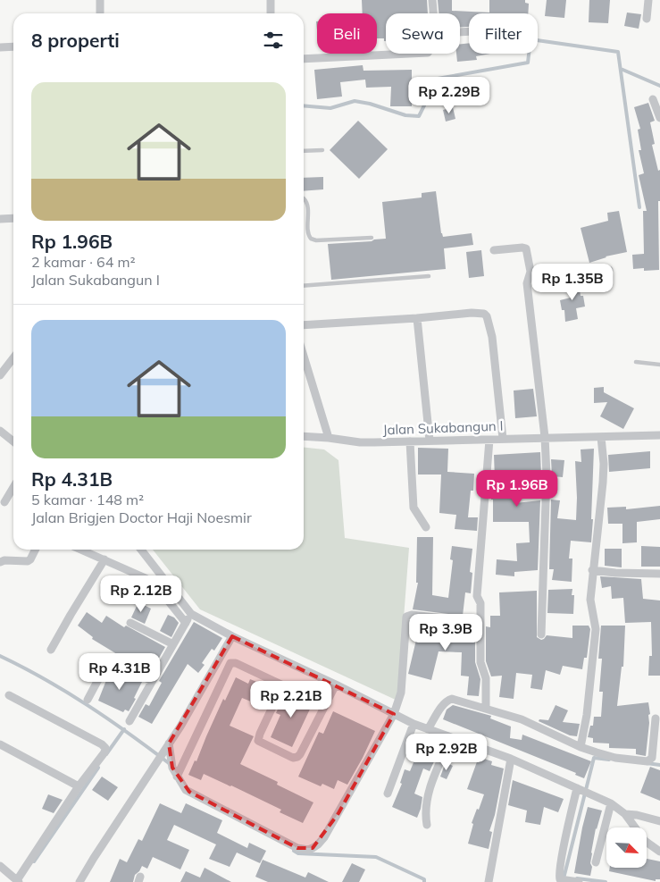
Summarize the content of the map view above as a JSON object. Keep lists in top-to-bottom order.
{
  "streets": {
    "street": ["Jalan Sukabangun I"]
  },
  "north": "bottom right",
  "page": {
    "chip": ["Beli", "Sewa", "Filter"],
    "heading": "8 properti",
    "list": [
      {
        "name": "Rp 1.96B",
        "note": "2 kamar · 64 m² · Jalan Sukabangun I"
      },
      {
        "name": "Rp 4.31B",
        "note": "5 kamar · 148 m² · Jalan Brigjen Doctor Haji Noesmir"
      }
    ],
    "price": [
      "Rp 2.29B",
      "Rp 1.35B",
      "Rp 1.96B",
      "Rp 2.12B",
      "Rp 3.9B",
      "Rp 4.31B",
      "Rp 2.21B",
      "Rp 2.92B"
    ]
  }
}
